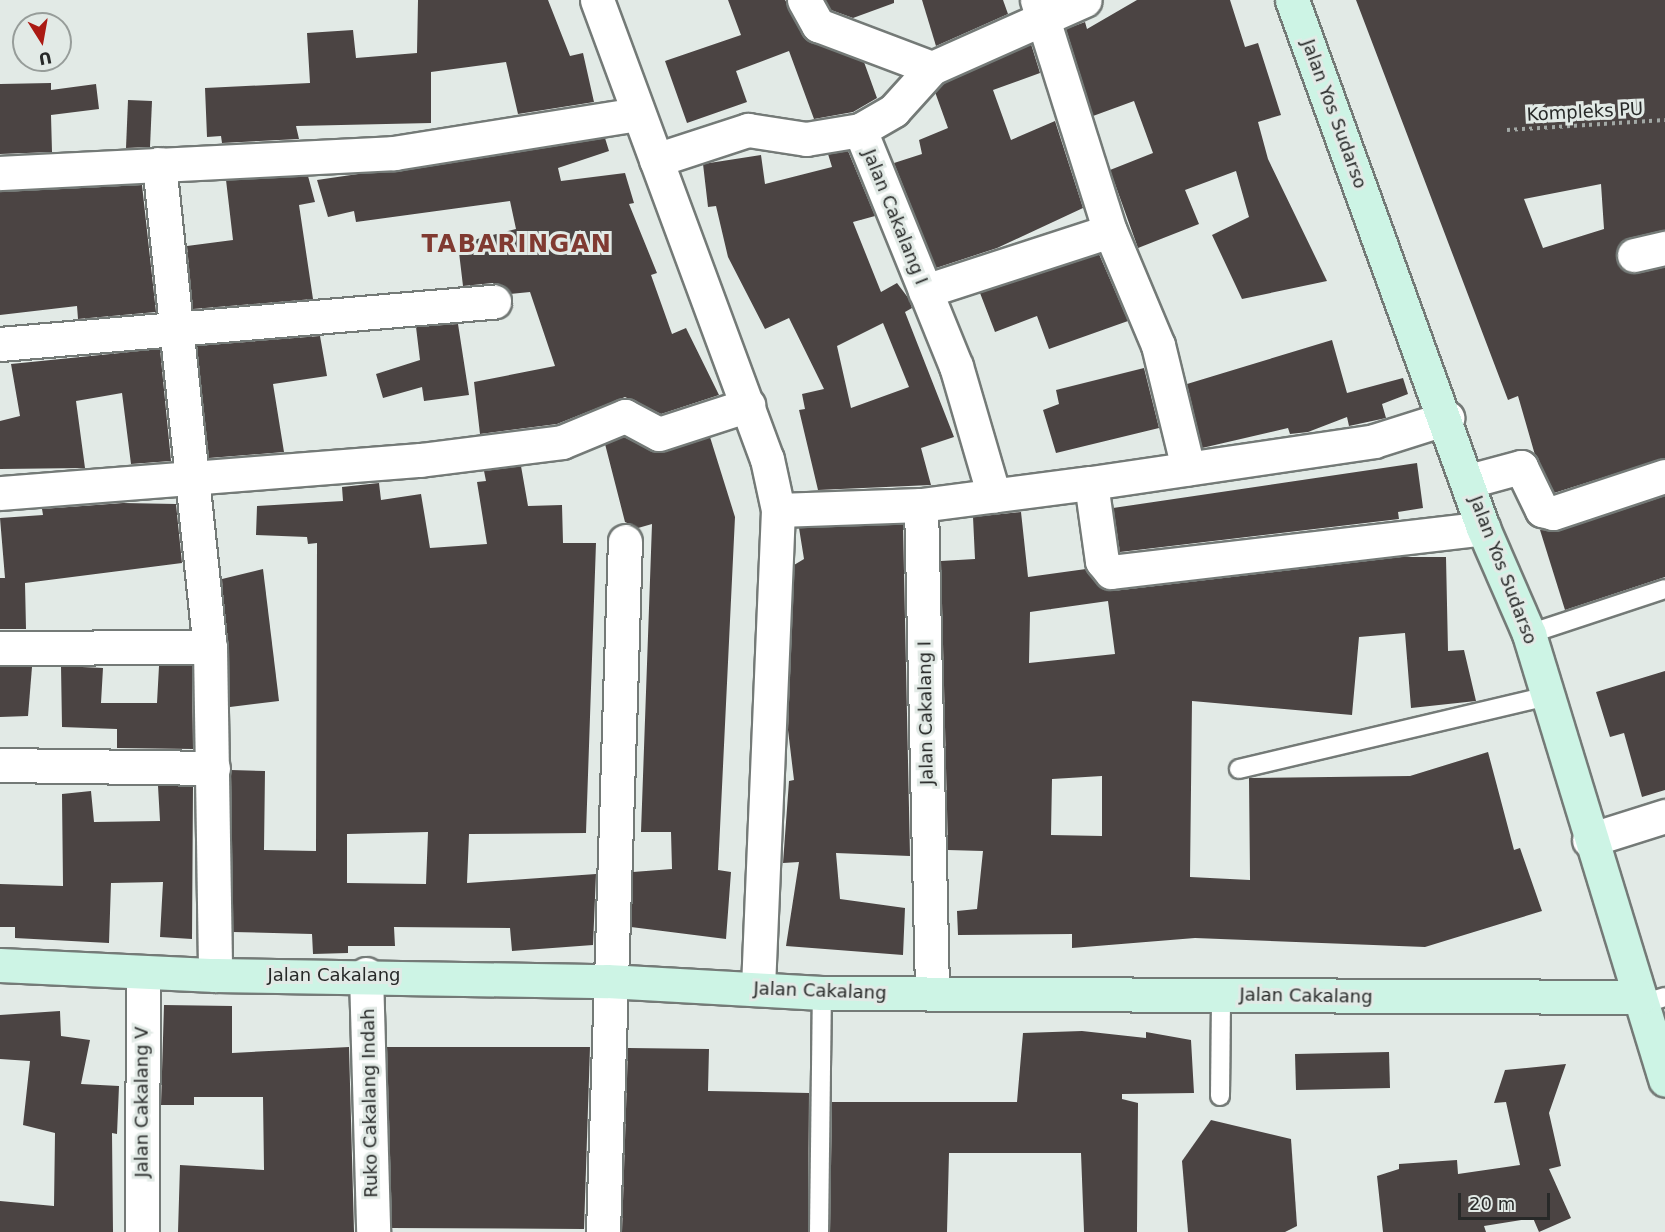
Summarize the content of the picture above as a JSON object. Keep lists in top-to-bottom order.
{
  "streets": {
    "main road": ["Jalan Yos Sudarso", "Jalan Cakalang"],
    "street": ["Jalan Cakalang I", "Jalan Cakalang V", "Ruko Cakalang Indah"],
    "path": ["Kompleks PU"]
  },
  "crossings": [
    ["Jalan Yos Sudarso", "Jalan Cakalang"],
    ["Jalan Cakalang I", "Jalan Cakalang"],
    ["Jalan Cakalang", "Jalan Cakalang V"],
    ["Jalan Cakalang", "Ruko Cakalang Indah"]
  ],
  "districts": ["TABARINGAN"],
  "scale_bar": "20 m",
  "north": "bottom"
}
